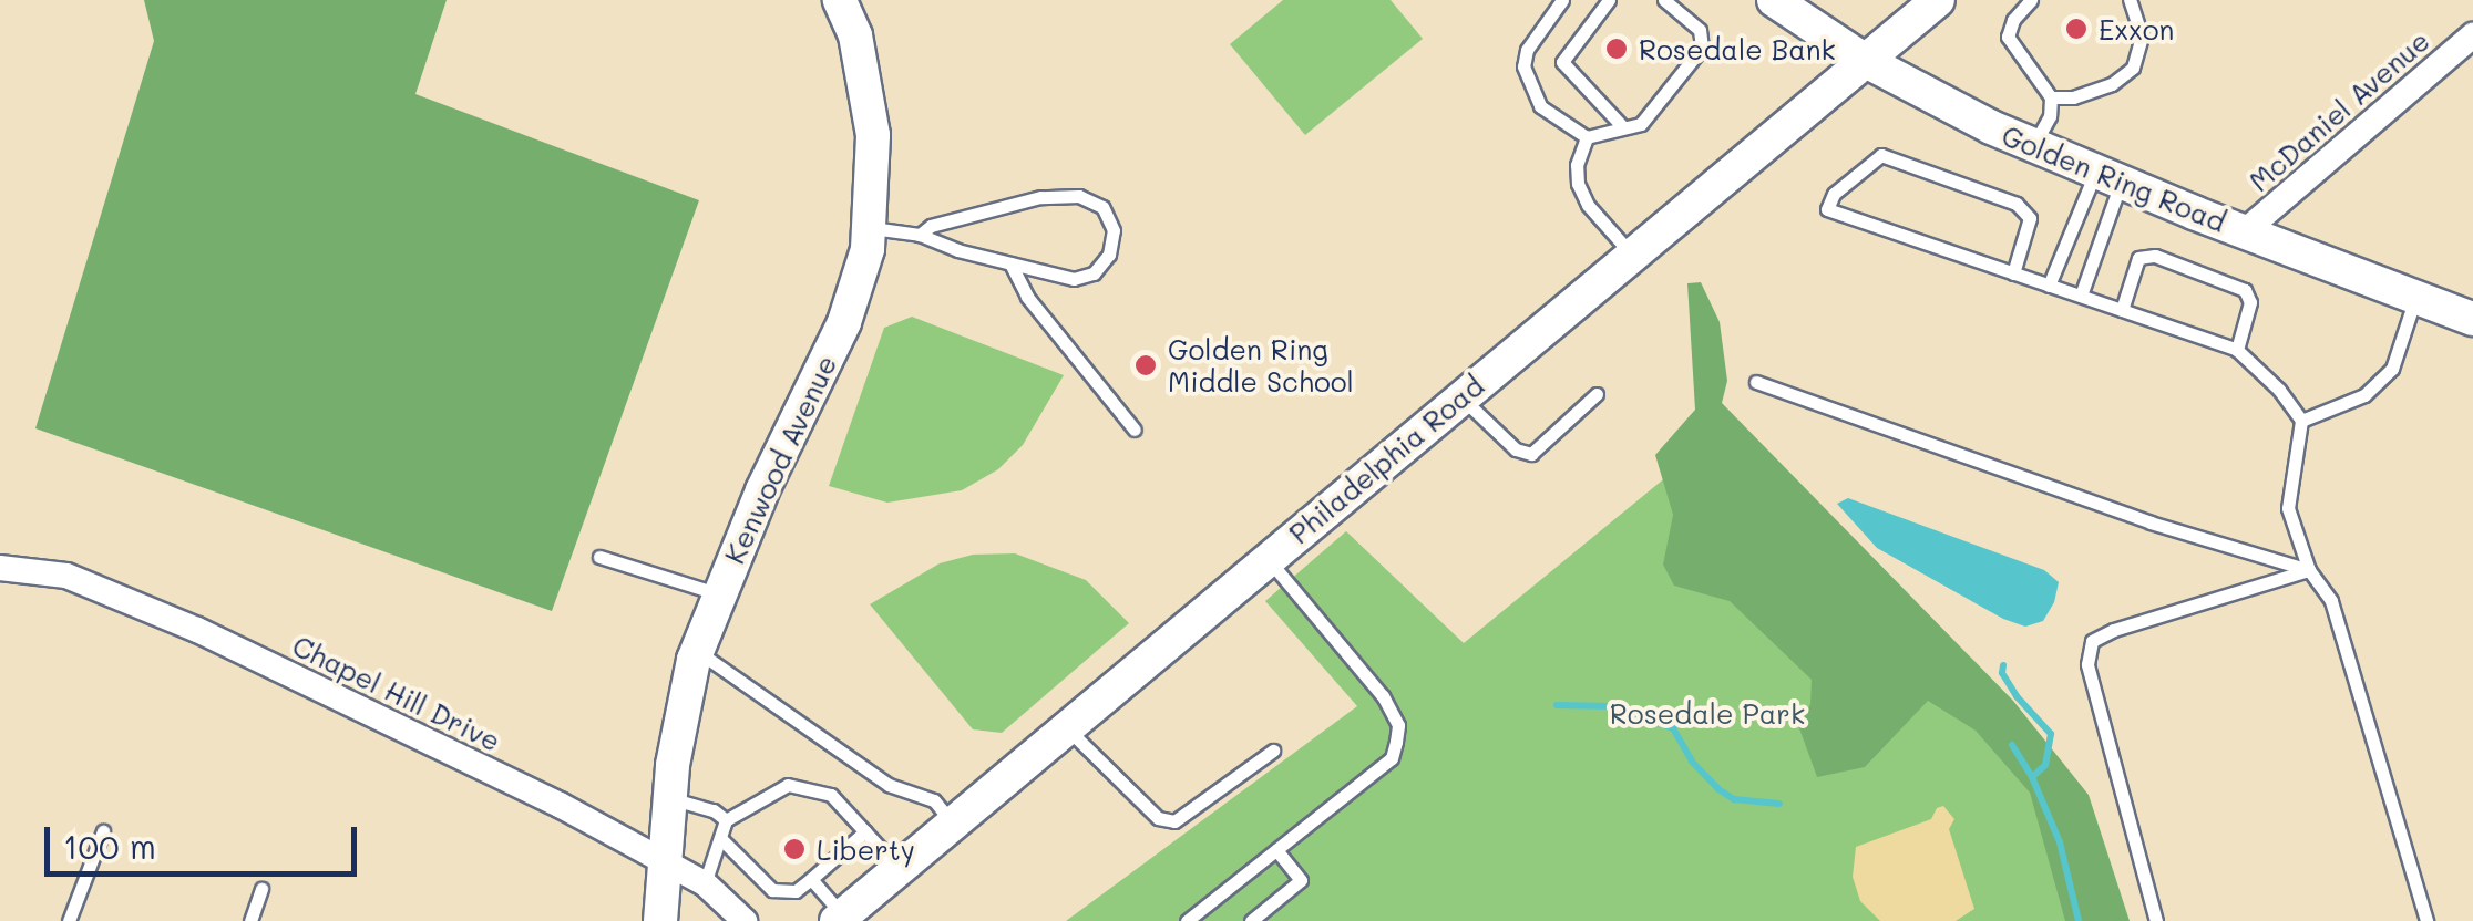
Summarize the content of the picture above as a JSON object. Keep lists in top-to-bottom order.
{
  "streets": {
    "street": [
      "McDaniel Avenue",
      "Golden Ring Road",
      "Kenwood Avenue",
      "Philadelphia Road",
      "Chapel Hill Drive"
    ]
  },
  "crossings": [
    ["McDaniel Avenue", "Golden Ring Road"],
    ["Golden Ring Road", "Philadelphia Road"],
    ["Kenwood Avenue", "Chapel Hill Drive"]
  ],
  "parks": ["Rosedale Park"],
  "places": [
    "Exxon",
    "Rosedale Bank",
    "Golden Ring Middle School",
    "Liberty"
  ],
  "scale_bar": "100 m"
}
